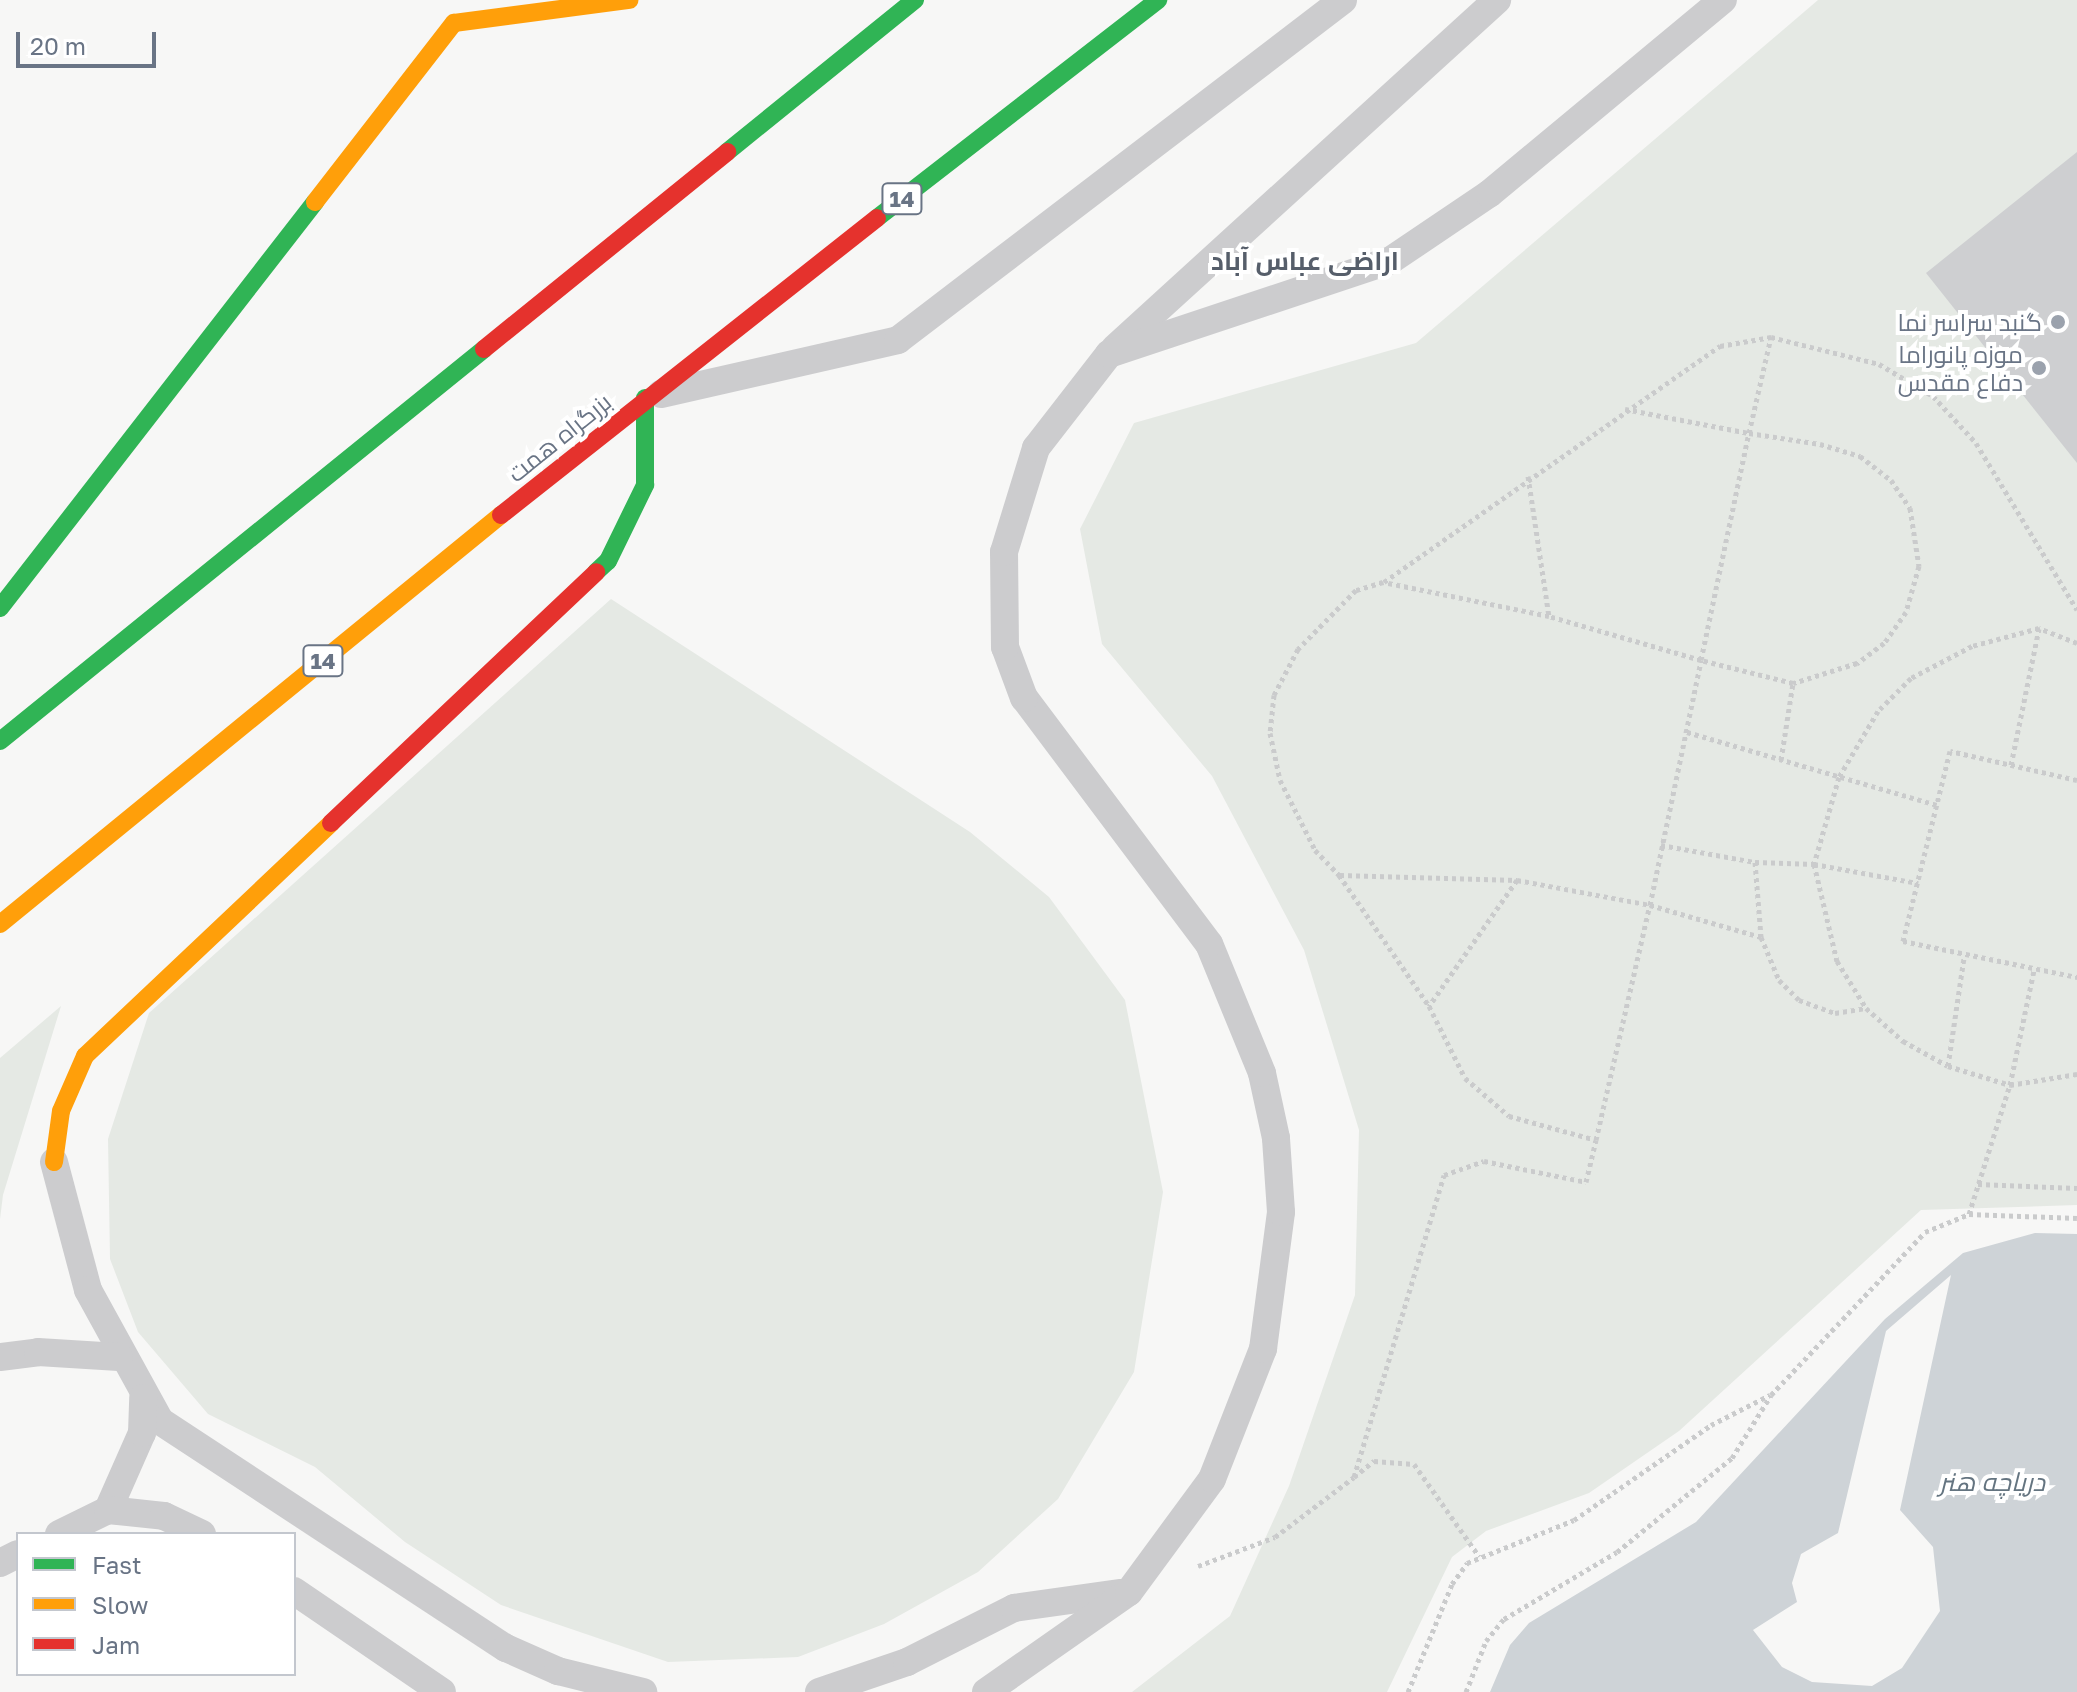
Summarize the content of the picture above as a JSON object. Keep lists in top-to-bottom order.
{
  "streets": {
    "highway": ["14", "بزرگراه همت"]
  },
  "districts": ["اراضی عباس آباد"],
  "water": ["دریاچه هنر"],
  "places": ["گنبد سراسر نما", "موزه پانوراما دفاع مقدس"],
  "legend": ["Fast", "Slow", "Jam"],
  "scale_bar": "20 m"
}
